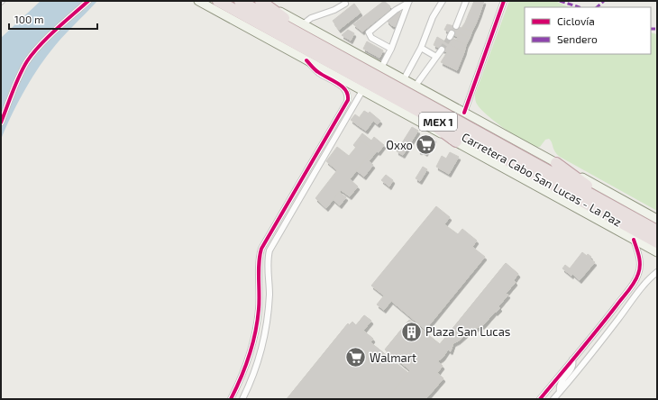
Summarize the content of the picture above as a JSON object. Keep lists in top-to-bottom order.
{
  "streets": {
    "highway": ["MEX 1", "Carretera Cabo San Lucas - La Paz"]
  },
  "places": {
    "supermarket": ["Oxxo", "Walmart"],
    "building": ["Plaza San Lucas"]
  },
  "legend": ["Ciclovía", "Sendero"],
  "scale_bar": "100 m"
}
